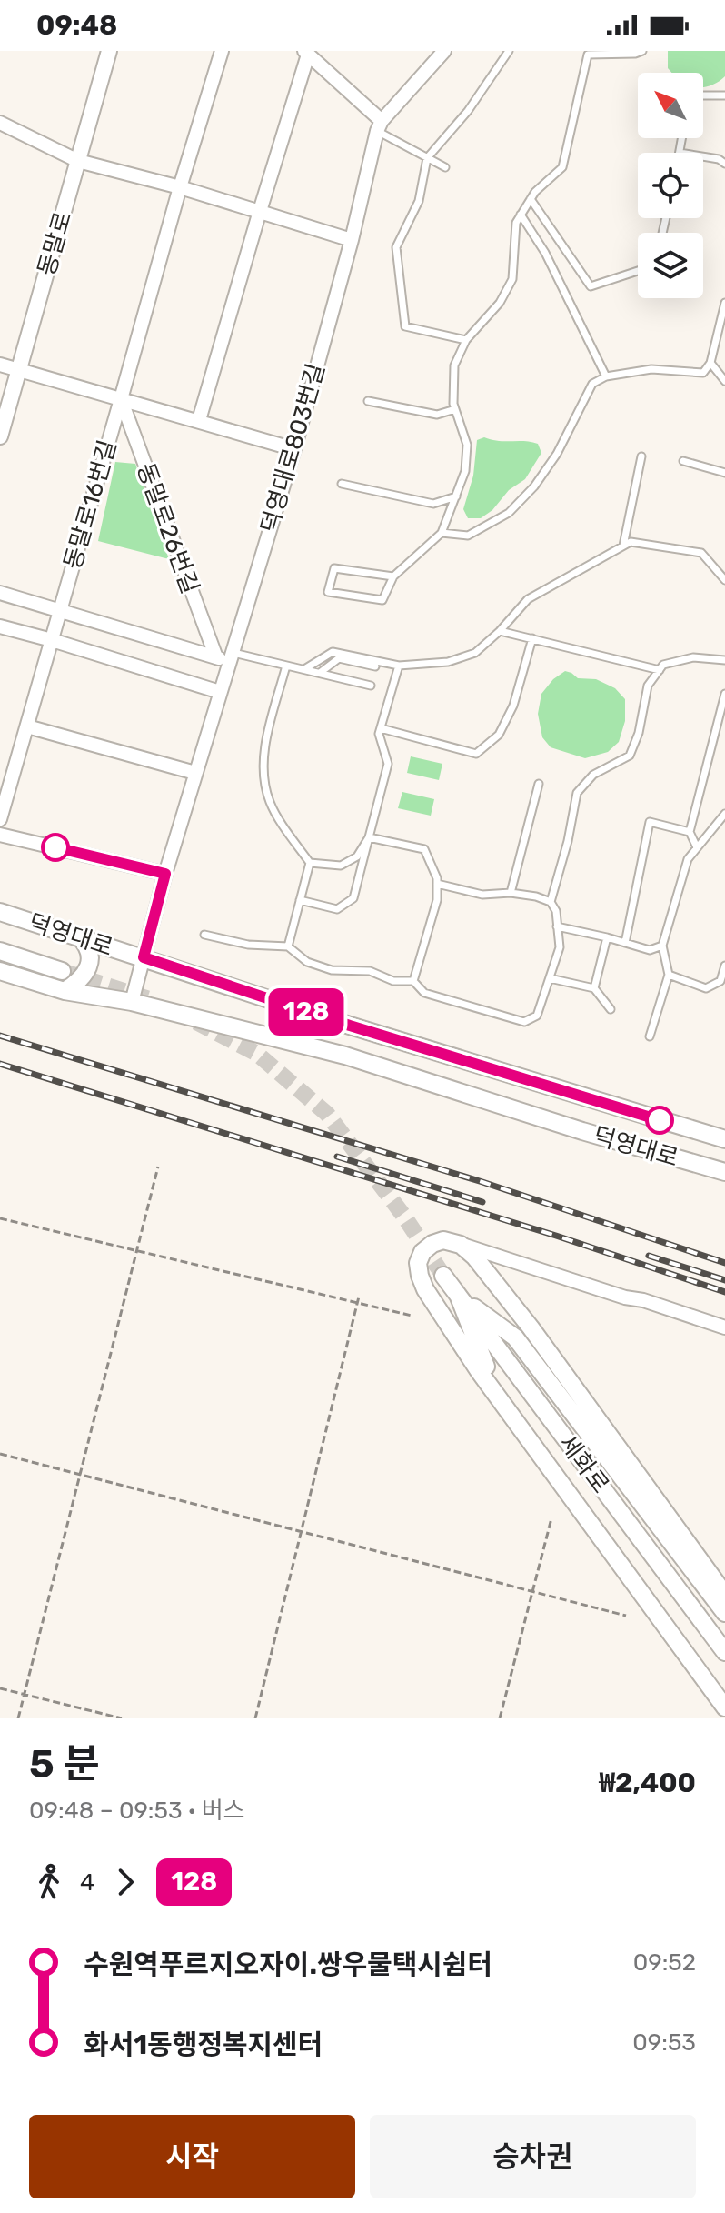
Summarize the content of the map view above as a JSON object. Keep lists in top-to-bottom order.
{
  "streets": {
    "main road": ["덕영대로", "세화로"],
    "street": [
      "동말로",
      "덕영대로803번길",
      "동말로16번길",
      "동말로26번길"
    ]
  },
  "crossings": [
    ["덕영대로803번길", "동말로26번길"],
    ["덕영대로803번길", "덕영대로"],
    ["동말로16번길", "동말로26번길"]
  ],
  "lines": ["bus line 128"],
  "north": "top left",
  "page": {
    "status": "09:48",
    "on_map": "128",
    "heading": ["5 분", "09:48 – 09:53 · 버스", "₩2,400"],
    "legs": ["4", "128"],
    "list": [
      {
        "name": "수원역푸르지오자이.쌍우물택시쉼터",
        "value": "09:52"
      },
      {
        "name": "화서1동행정복지센터",
        "value": "09:53"
      }
    ],
    "buttons": ["시작", "승차권"]
  }
}
